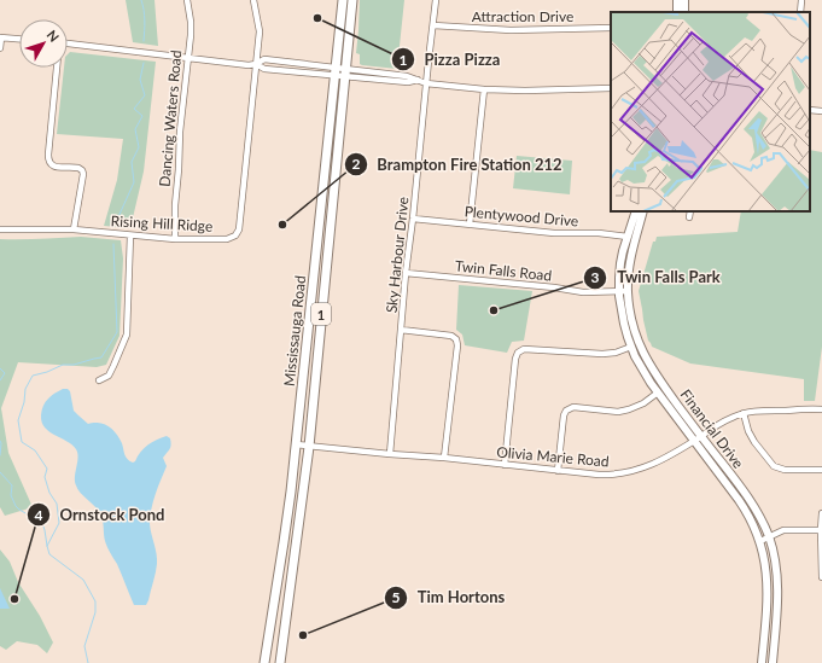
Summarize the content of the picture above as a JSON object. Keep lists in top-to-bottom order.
{
  "streets": {
    "main road": ["1", "Mississauga Road"],
    "street": [
      "Attraction Drive",
      "Dancing Waters Road",
      "Plentywood Drive",
      "Rising Hill Ridge",
      "Sky Harbour Drive",
      "Twin Falls Road",
      "Financial Drive",
      "Olivia Marie Road"
    ]
  },
  "crossings": [
    ["Attraction Drive", "Sky Harbour Drive"],
    ["Dancing Waters Road", "Rising Hill Ridge"],
    ["Plentywood Drive", "Sky Harbour Drive"],
    ["Plentywood Drive", "Financial Drive"],
    ["Sky Harbour Drive", "Twin Falls Road"],
    ["Sky Harbour Drive", "Olivia Marie Road"],
    ["Twin Falls Road", "Financial Drive"],
    ["Mississauga Road", "Olivia Marie Road"],
    ["Financial Drive", "Olivia Marie Road"]
  ],
  "places": [
    "Pizza Pizza",
    "Brampton Fire Station 212",
    "Twin Falls Park",
    "Ornstock Pond",
    "Tim Hortons"
  ],
  "north": "top right"
}
